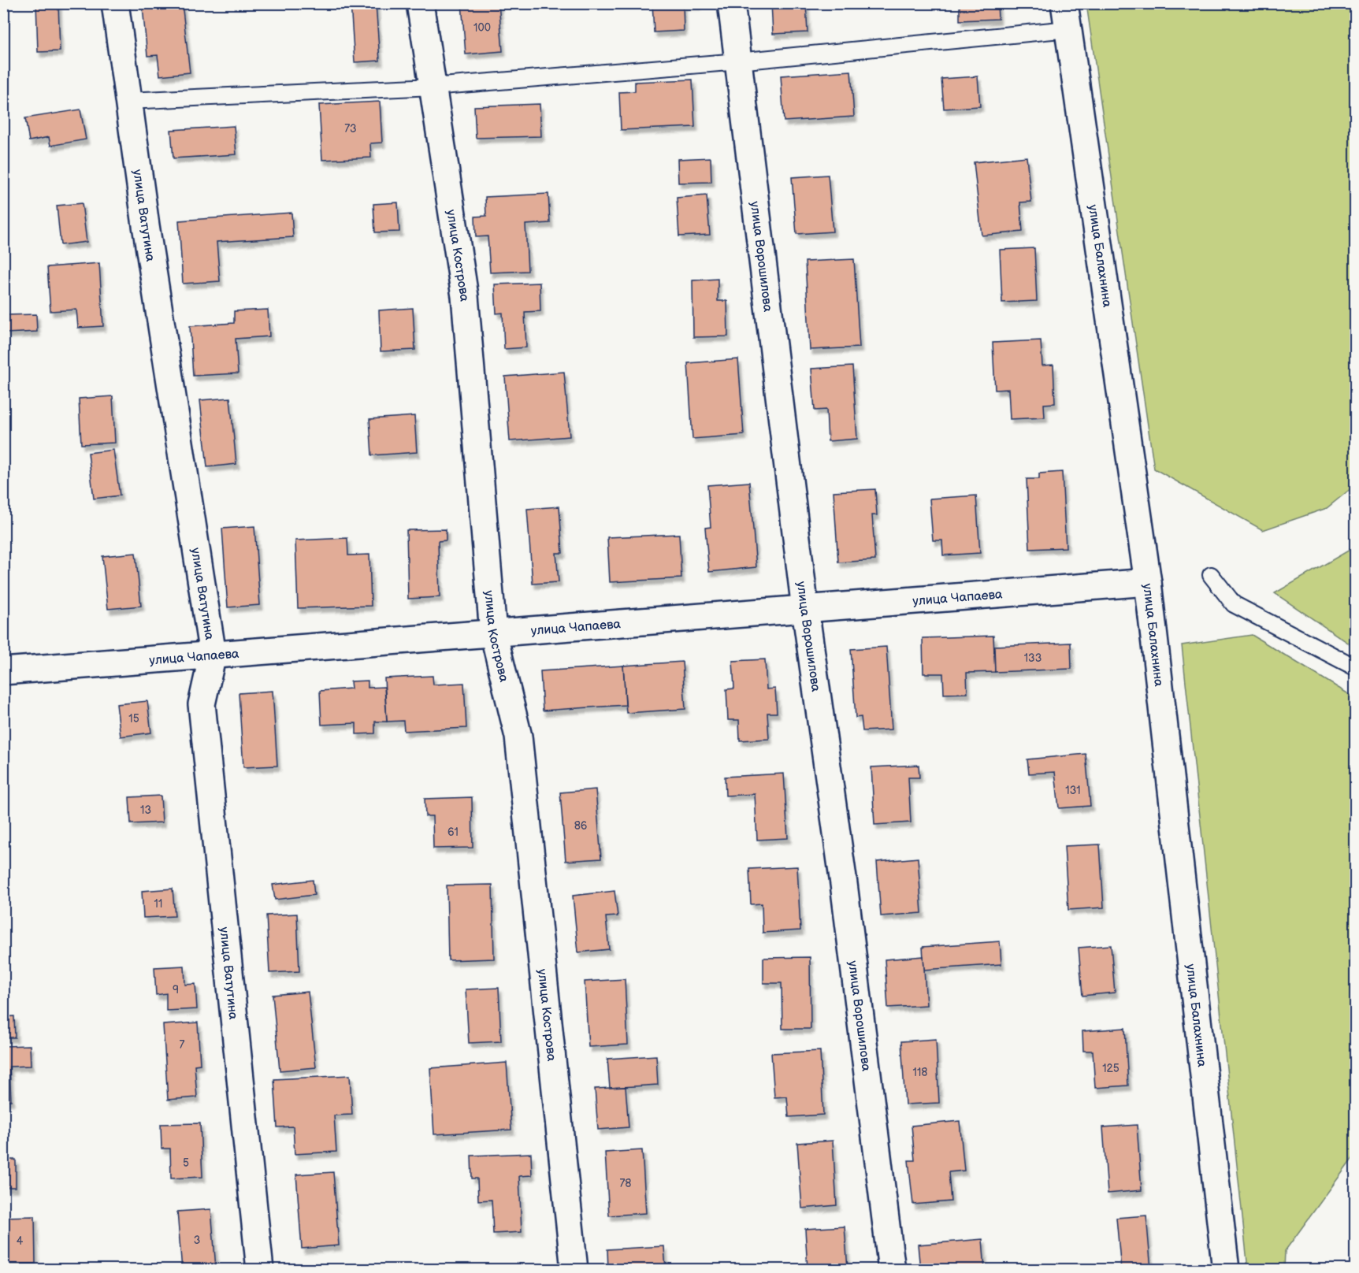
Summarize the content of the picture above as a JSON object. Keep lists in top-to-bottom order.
{
  "streets": {
    "street": [
      "улица Ватутина",
      "улица Кострова",
      "улица Балахнина",
      "улица Ворошилова",
      "улица Чапаева"
    ]
  },
  "crossings": [
    ["улица Ватутина", "улица Чапаева"],
    ["улица Кострова", "улица Чапаева"],
    ["улица Балахнина", "улица Чапаева"],
    ["улица Ворошилова", "улица Чапаева"]
  ],
  "house_numbers": [
    "100",
    "73",
    "133",
    "15",
    "131",
    "13",
    "86",
    "61",
    "11",
    "9",
    "7",
    "125",
    "118",
    "5",
    "78",
    "3",
    "4"
  ]
}
